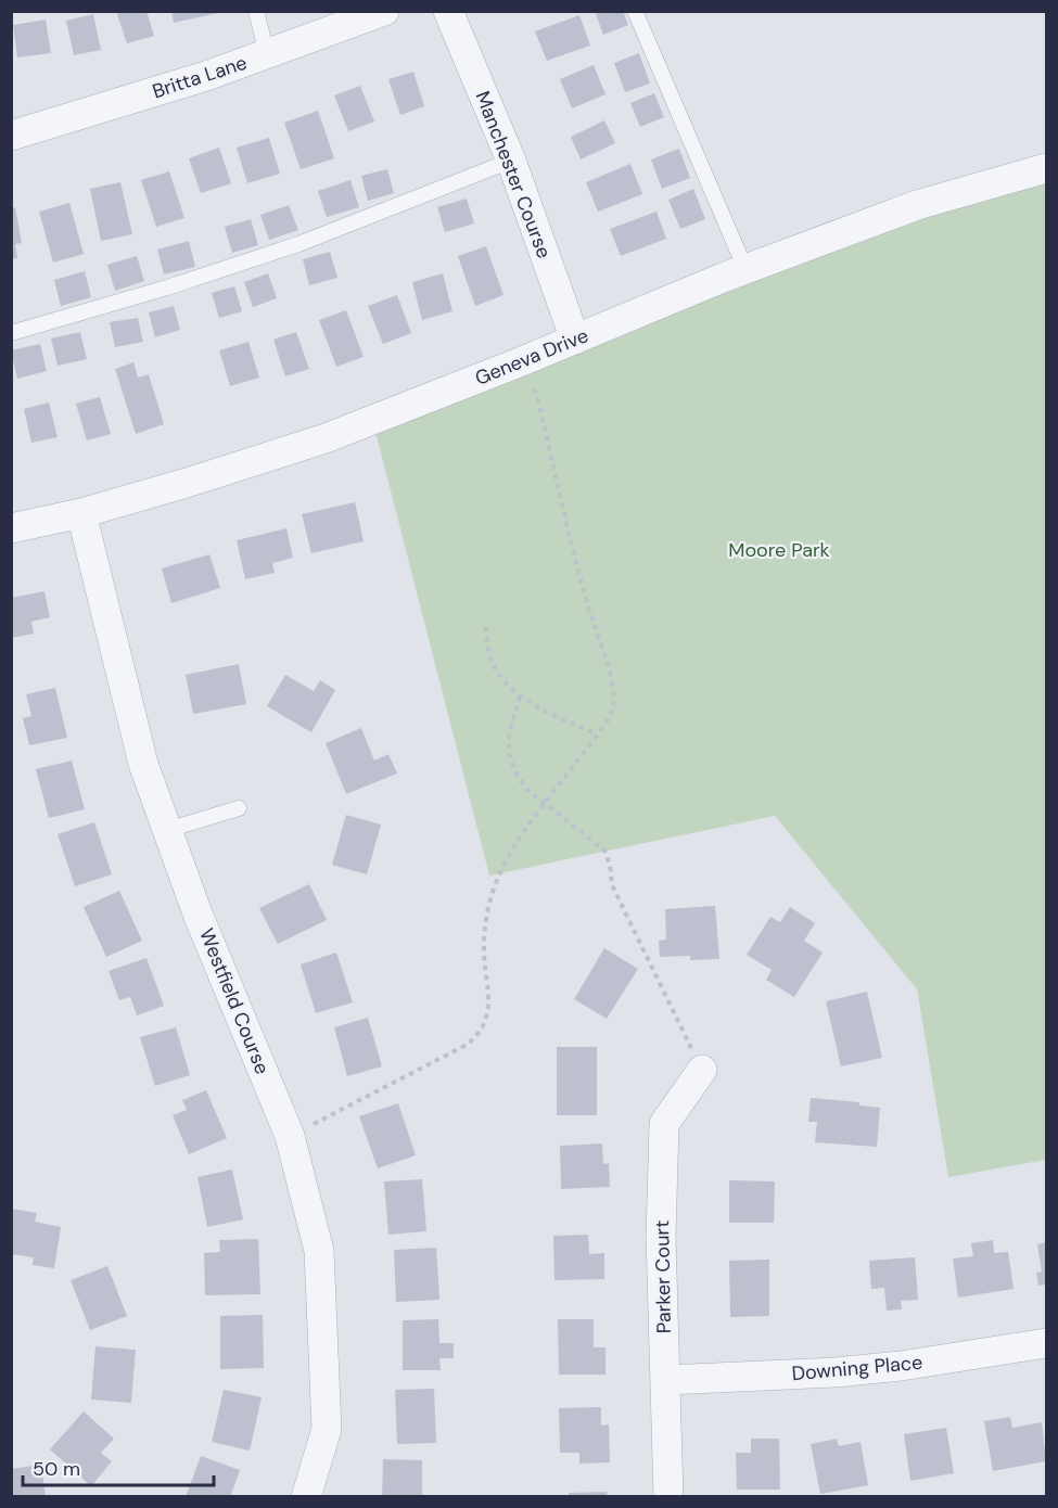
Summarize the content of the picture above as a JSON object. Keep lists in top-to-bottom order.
{
  "streets": {
    "street": [
      "Britta Lane",
      "Manchester Course",
      "Geneva Drive",
      "Westfield Course",
      "Parker Court",
      "Downing Place"
    ]
  },
  "crossings": [
    ["Manchester Course", "Geneva Drive"],
    ["Geneva Drive", "Westfield Course"],
    ["Parker Court", "Downing Place"]
  ],
  "parks": ["Moore Park"],
  "scale_bar": "50 m"
}
